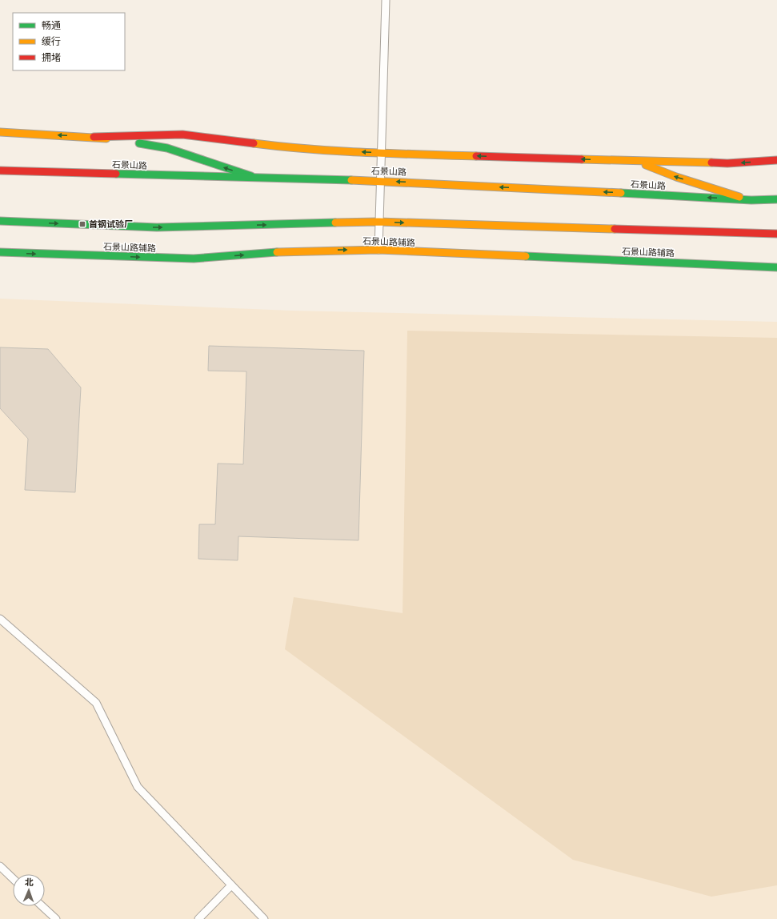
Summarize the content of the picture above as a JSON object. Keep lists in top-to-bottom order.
{
  "streets": {
    "street": ["石景山路", "石景山路辅路"]
  },
  "places": {
    "transit": ["首钢试验厂"]
  },
  "legend": ["畅通", "缓行", "拥堵"],
  "north": "top"
}
